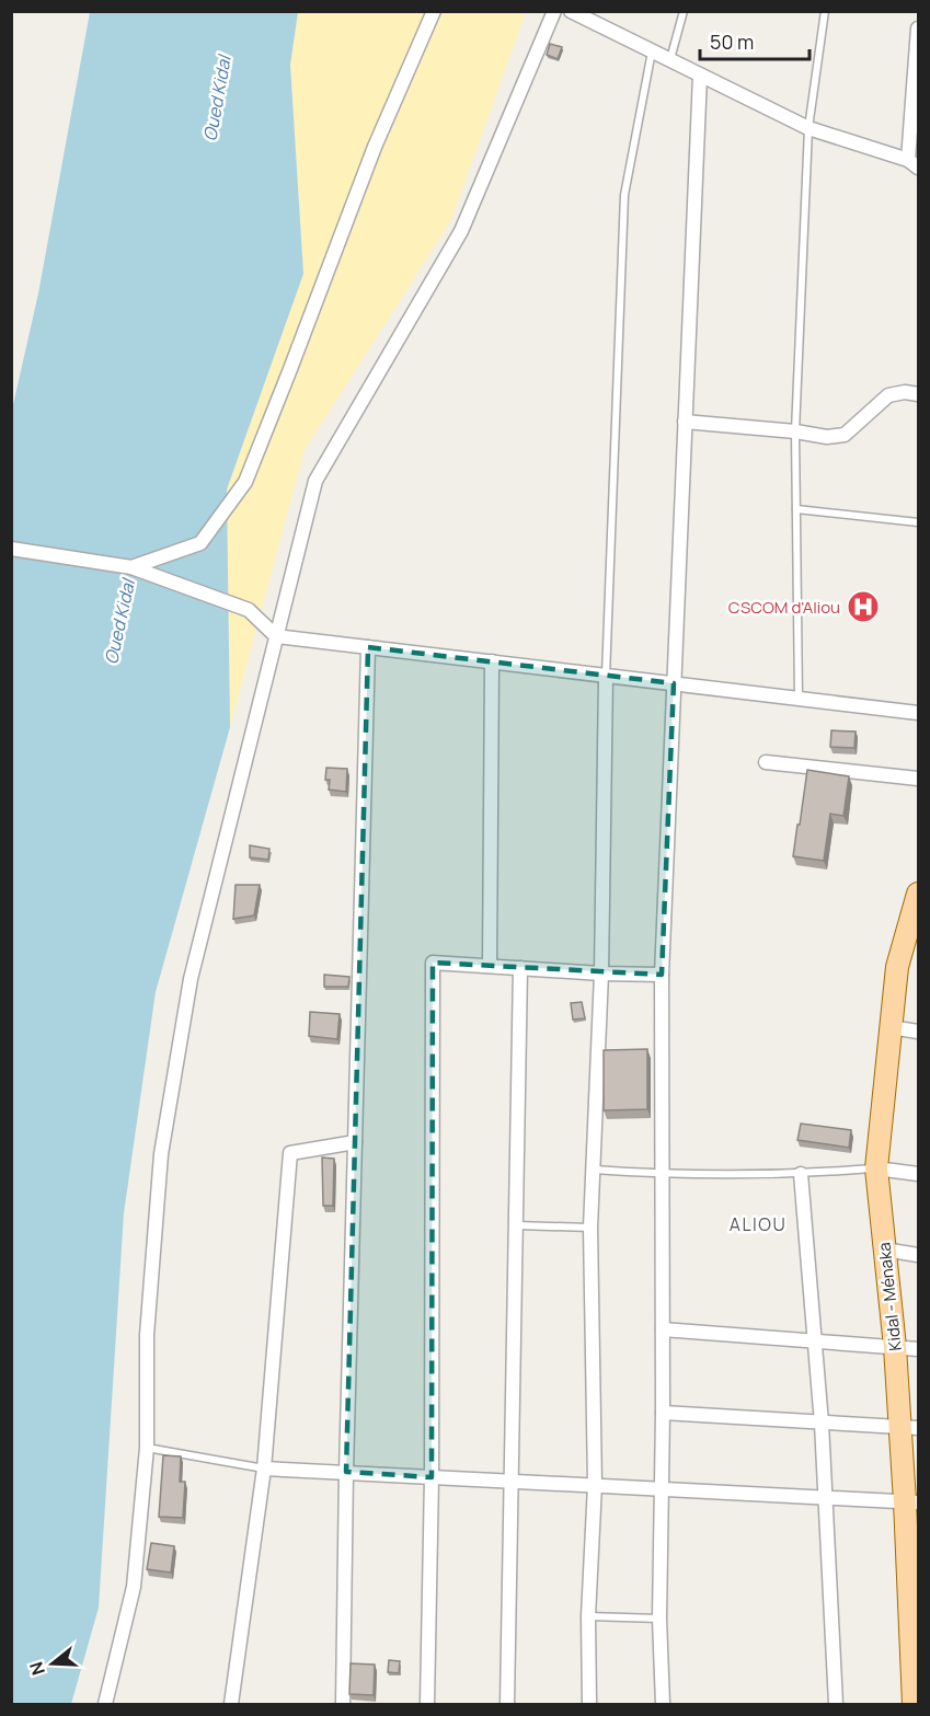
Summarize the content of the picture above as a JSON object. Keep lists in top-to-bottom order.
{
  "streets": {
    "main road": ["Kidal - Ménaka"]
  },
  "districts": ["ALIOU"],
  "water": ["Oued Kidal"],
  "places": {
    "hospital": ["CSCOM d'Aliou"]
  },
  "scale_bar": "50 m",
  "north": "left"
}
